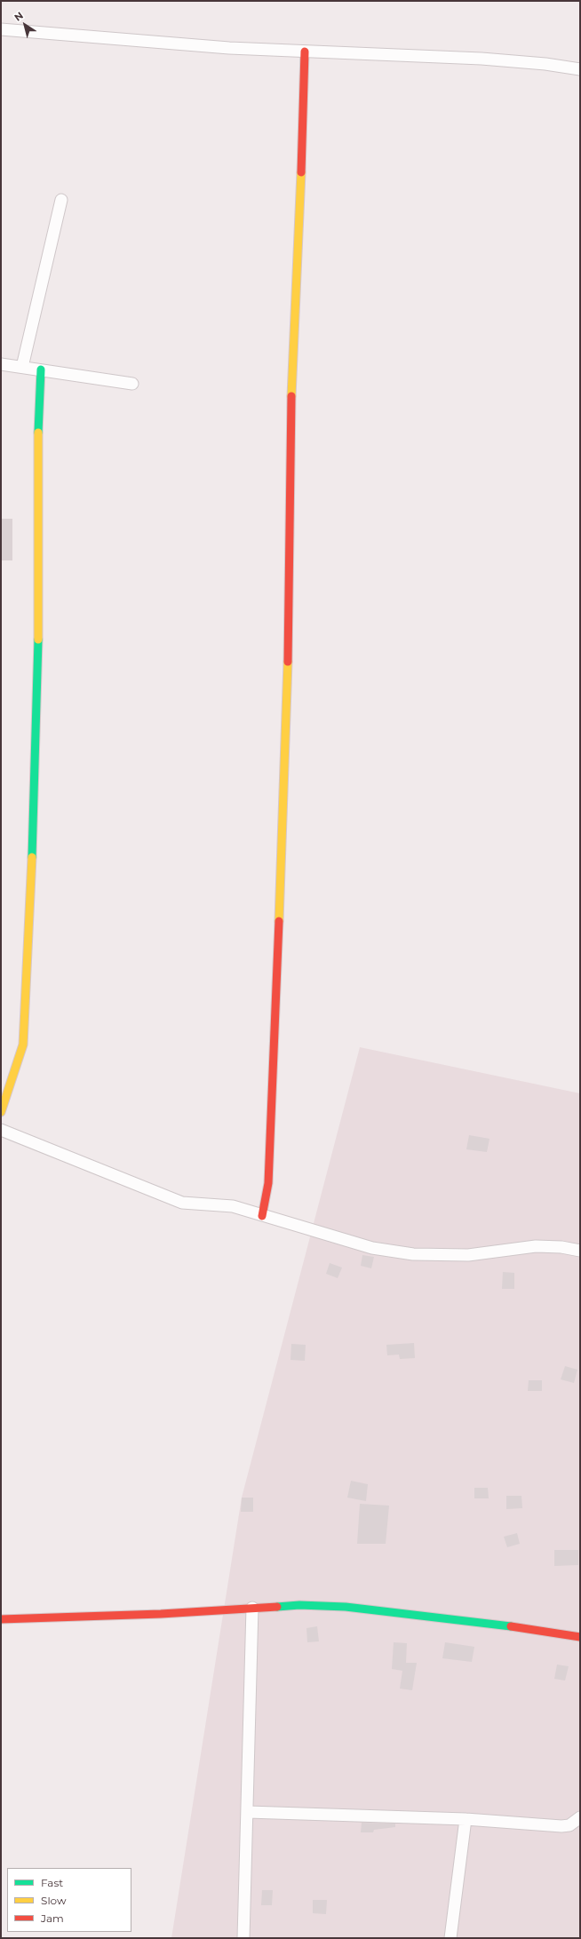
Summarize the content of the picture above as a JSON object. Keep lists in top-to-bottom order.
{
  "legend": ["Fast", "Slow", "Jam"],
  "north": "top left"
}
